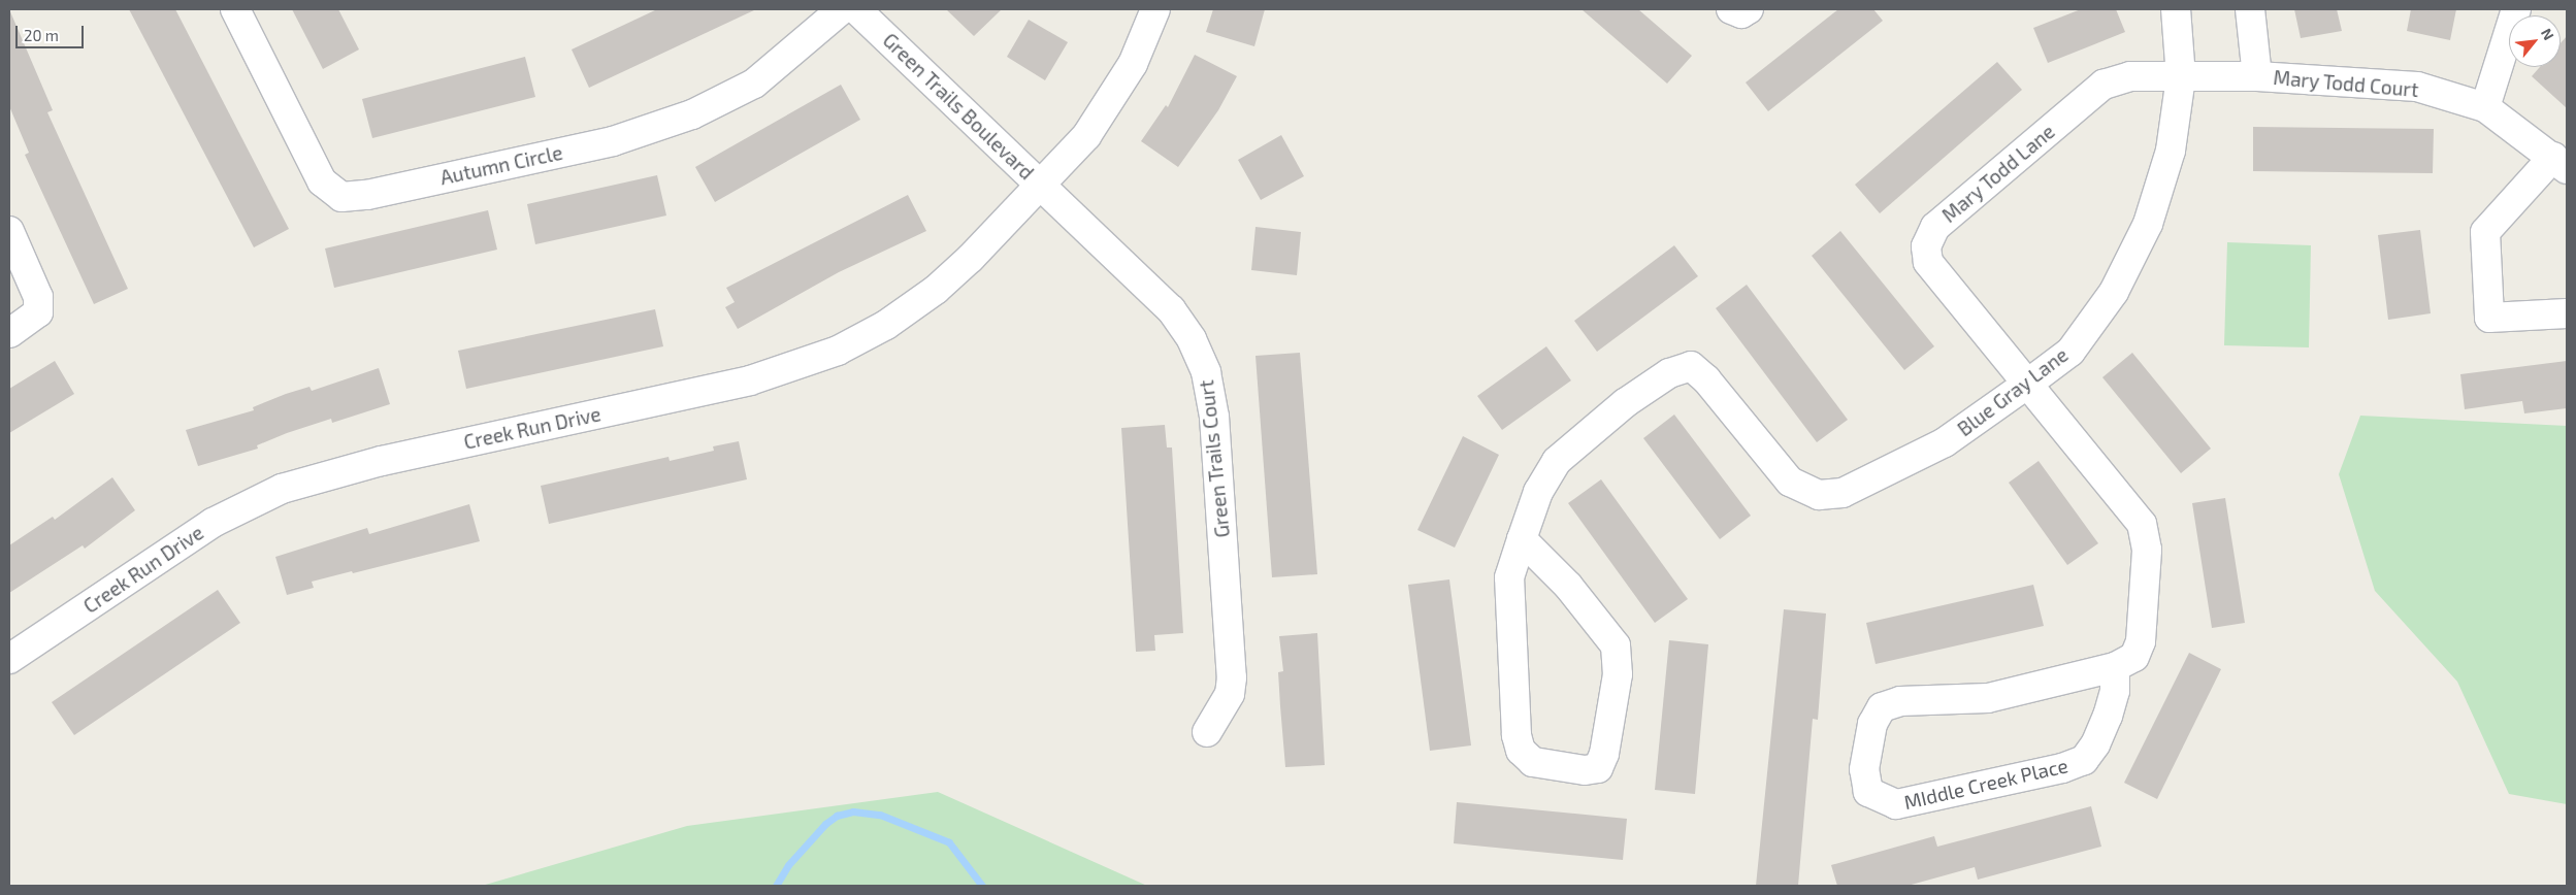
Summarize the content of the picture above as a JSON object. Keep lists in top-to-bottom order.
{
  "streets": {
    "street": [
      "Mary Todd Court",
      "Green Trails Boulevard",
      "Autumn Circle",
      "Mary Todd Lane",
      "Blue Gray Lane",
      "Creek Run Drive",
      "Green Trails Court",
      "MIddle Creek Place"
    ]
  },
  "crossings": [
    ["Mary Todd Court", "Mary Todd Lane"],
    ["Mary Todd Court", "Blue Gray Lane"],
    ["Green Trails Boulevard", "Creek Run Drive"],
    ["Green Trails Boulevard", "Green Trails Court"],
    ["Mary Todd Lane", "Blue Gray Lane"],
    ["Mary Todd Lane", "MIddle Creek Place"],
    ["Blue Gray Lane", "MIddle Creek Place"],
    ["Creek Run Drive", "Green Trails Court"]
  ],
  "scale_bar": "20 m",
  "north": "top right"
}
